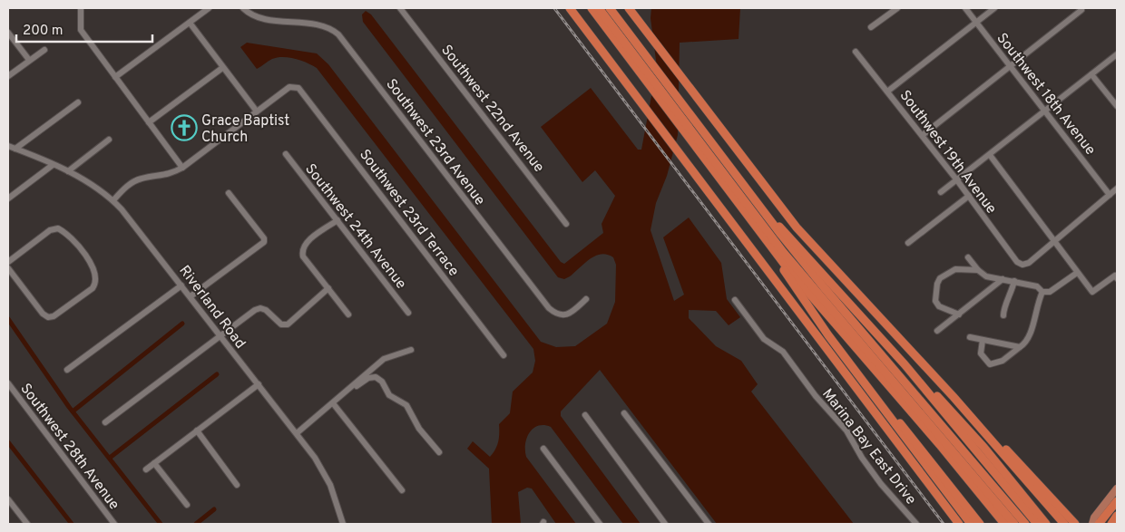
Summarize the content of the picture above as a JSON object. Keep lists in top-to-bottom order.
{
  "streets": {
    "street": [
      "Southwest 18th Avenue",
      "Southwest 22nd Avenue",
      "Southwest 23rd Avenue",
      "Southwest 19th Avenue",
      "Southwest 23rd Terrace",
      "Southwest 24th Avenue",
      "Riverland Road",
      "Southwest 28th Avenue",
      "Marina Bay East Drive"
    ]
  },
  "places": {
    "church": ["Grace Baptist Church"]
  },
  "scale_bar": "200 m"
}
